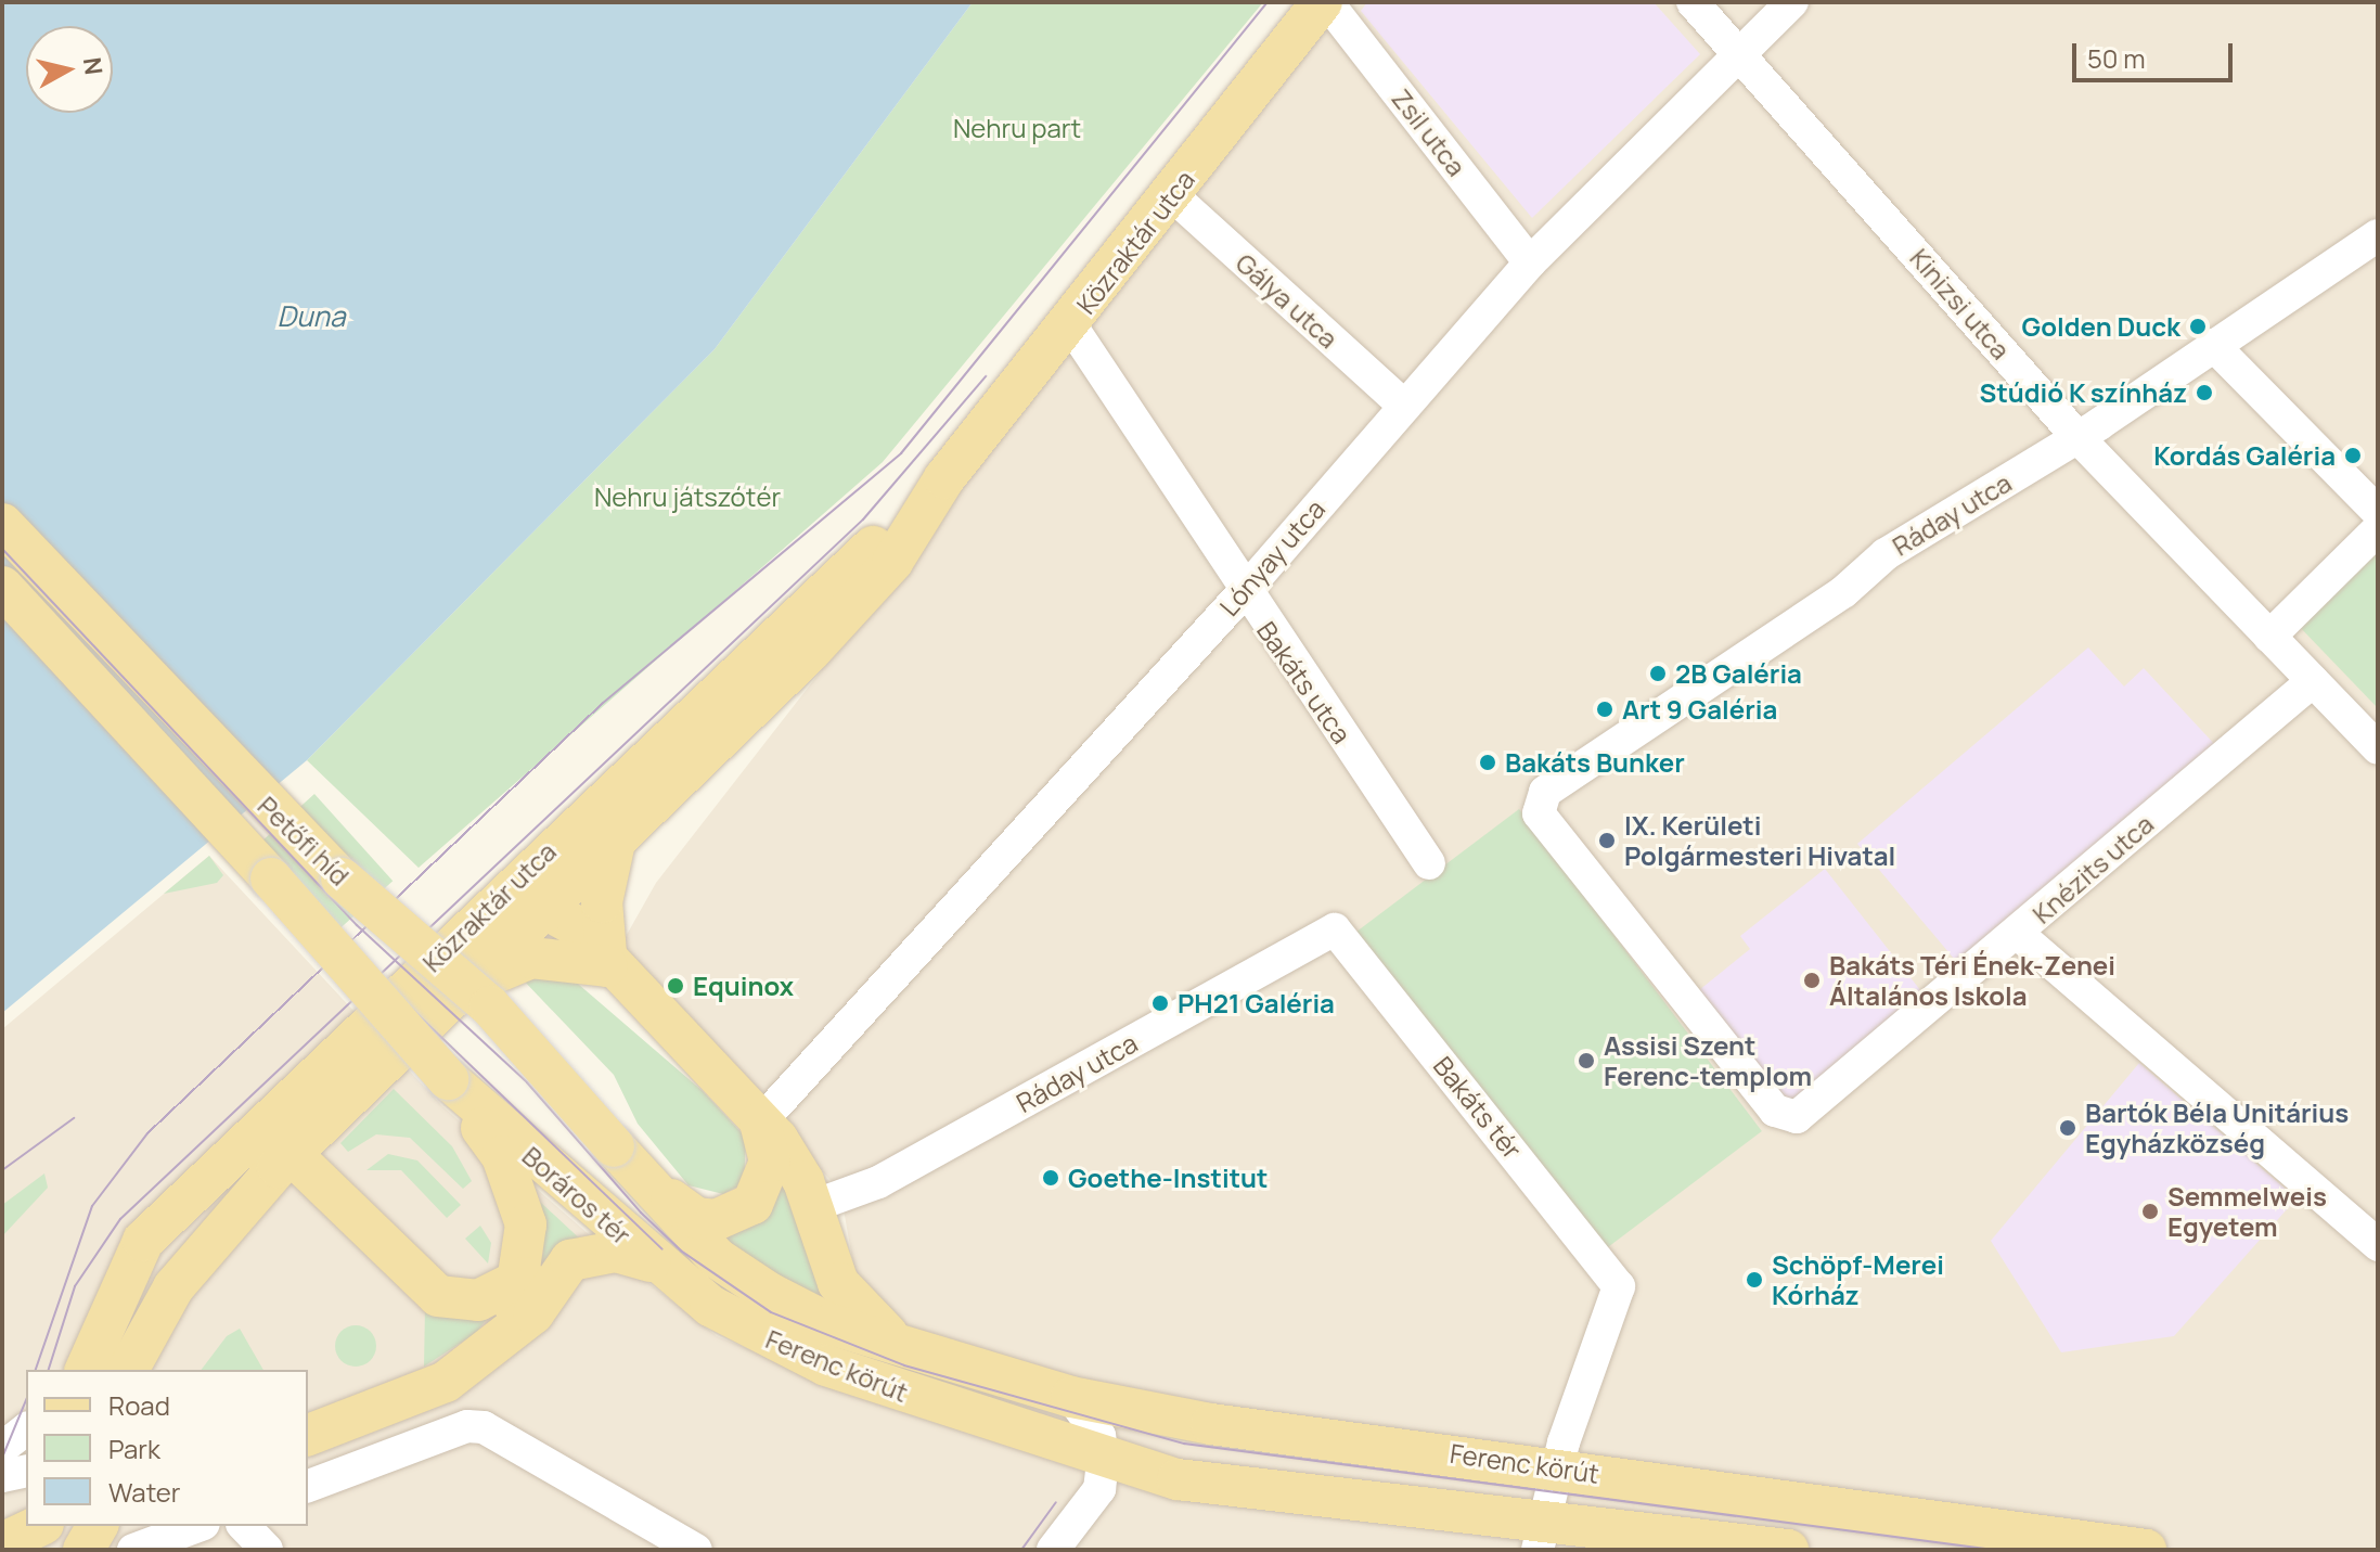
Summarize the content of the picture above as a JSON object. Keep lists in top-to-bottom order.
{
  "streets": {
    "main road": [
      "Közraktár utca",
      "Petőfi híd",
      "Boráros tér",
      "Ferenc körút"
    ],
    "street": [
      "Zsil utca",
      "Gálya utca",
      "Kinizsi utca",
      "Ráday utca",
      "Lónyay utca",
      "Bakáts utca",
      "Knézits utca",
      "Bakáts tér"
    ]
  },
  "crossings": [
    ["Zsil utca", "Közraktár utca"],
    ["Zsil utca", "Lónyay utca"],
    ["Közraktár utca", "Gálya utca"],
    ["Közraktár utca", "Bakáts utca"],
    ["Gálya utca", "Lónyay utca"],
    ["Kinizsi utca", "Ráday utca"],
    ["Kinizsi utca", "Lónyay utca"],
    ["Kinizsi utca", "Knézits utca"],
    ["Ráday utca", "Knézits utca"],
    ["Ráday utca", "Bakáts tér"],
    ["Lónyay utca", "Bakáts utca"],
    ["Petőfi híd", "Boráros tér"],
    ["Bakáts tér", "Ferenc körút"],
    ["Boráros tér", "Ferenc körút"]
  ],
  "water": ["Duna"],
  "parks": ["Nehru part", "Nehru játszótér"],
  "places": [
    "Golden Duck",
    "Stúdió K színház",
    "Kordás Galéria",
    "2B Galéria",
    "Art 9 Galéria",
    "Bakáts Bunker",
    "IX. Kerületi Polgármesteri Hivatal",
    "Bakáts Téri Ének-Zenei Általános Iskola",
    "Equinox",
    "PH21 Galéria",
    "Assisi Szent Ferenc-templom",
    "Bartók Béla Unitárius Egyházközség",
    "Goethe-Institut",
    "Semmelweis Egyetem",
    "Schöpf-Merei Kórház"
  ],
  "legend": ["Road", "Park", "Water"],
  "scale_bar": "50 m",
  "north": "right"
}
